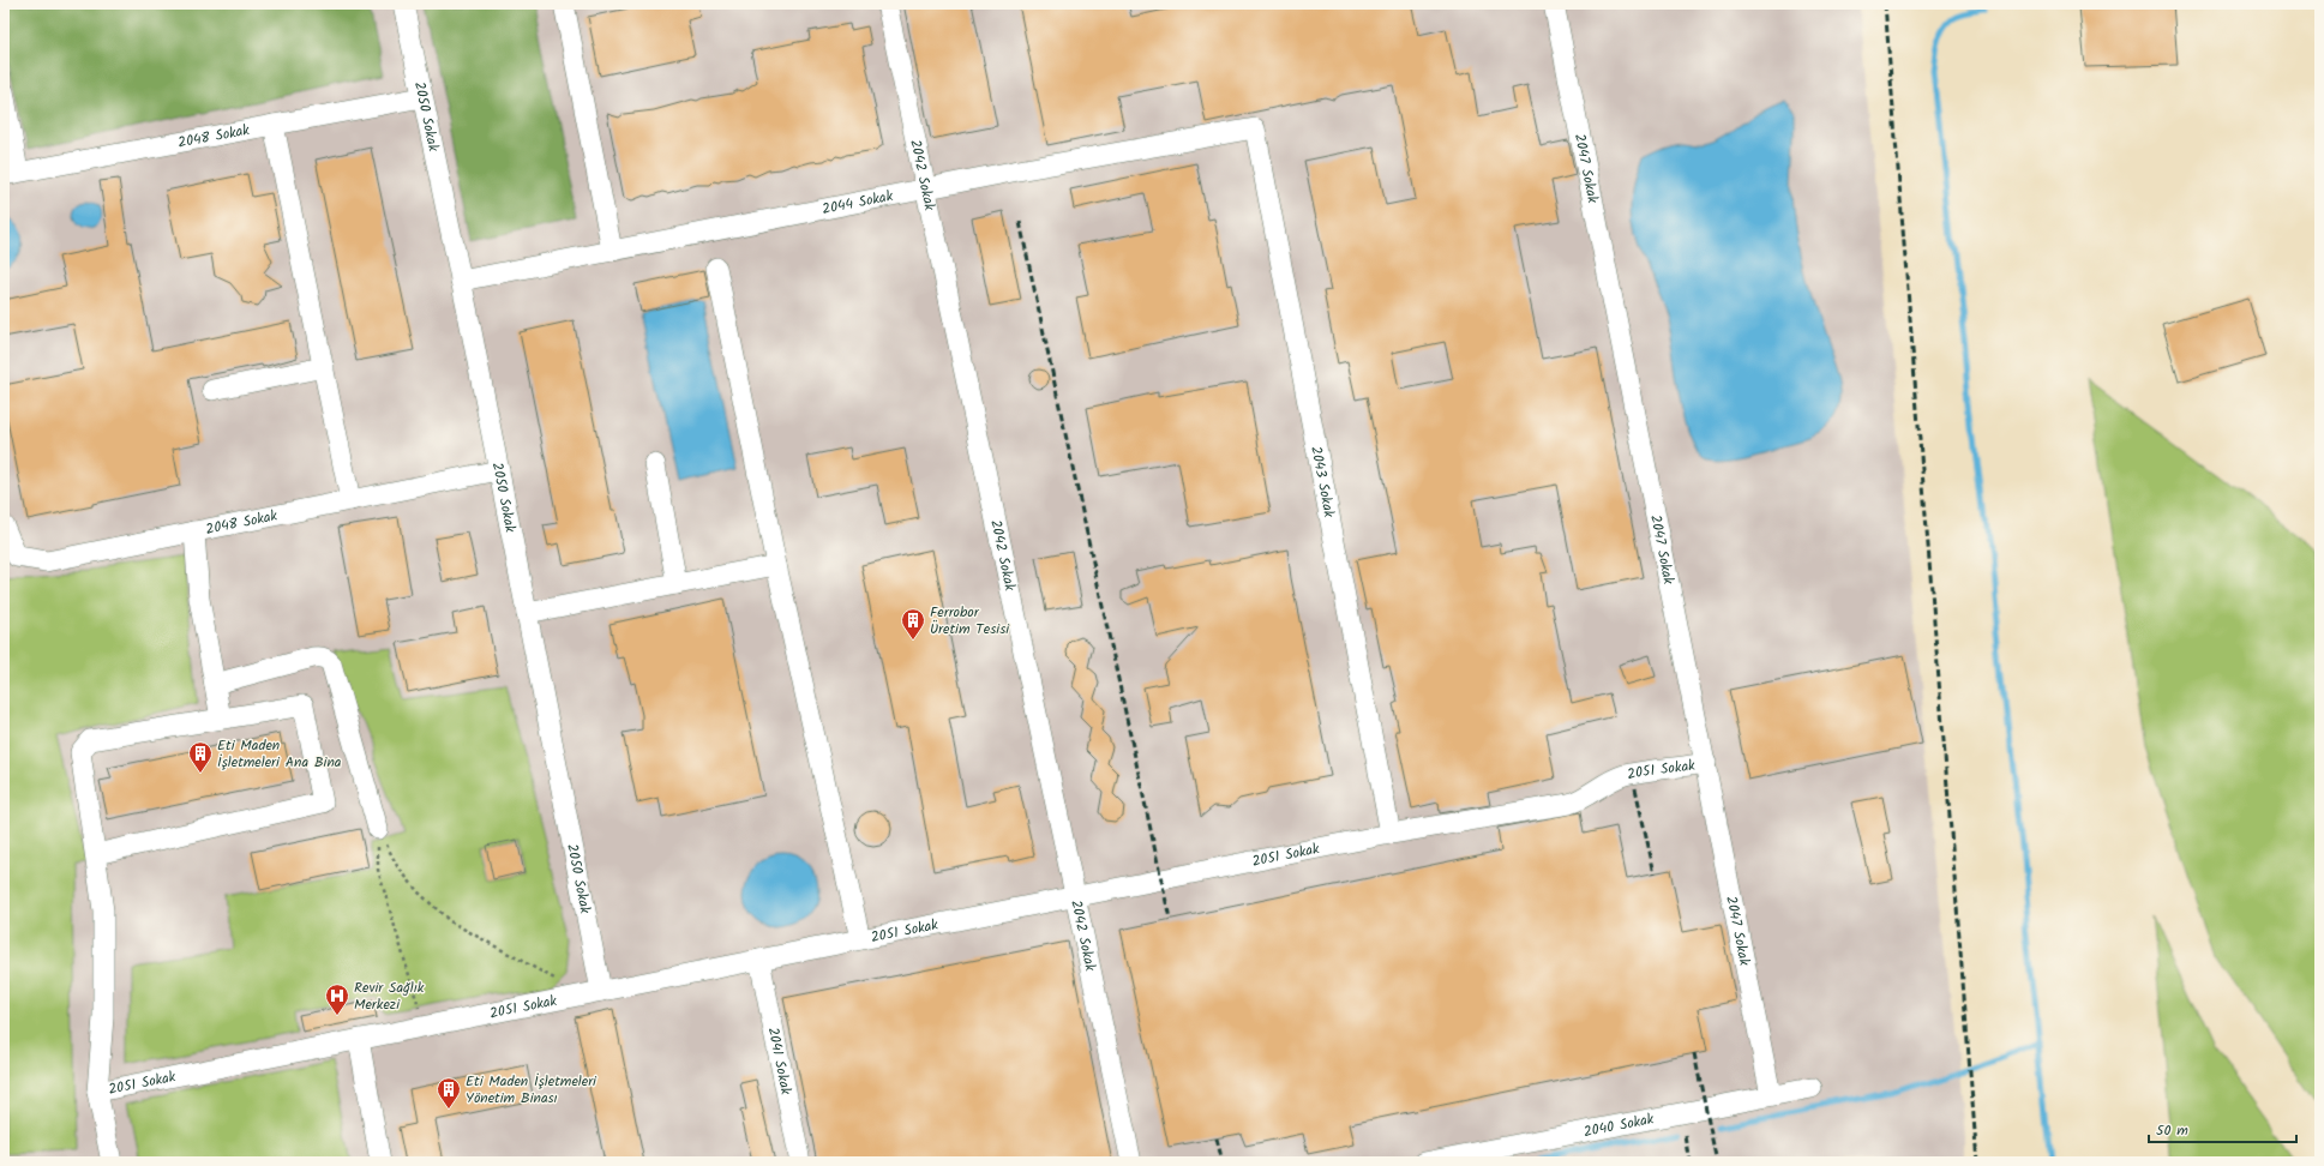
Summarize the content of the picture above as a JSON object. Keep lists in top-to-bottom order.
{
  "streets": {
    "lane": [
      "2050 Sokak",
      "2048 Sokak",
      "2047 Sokak",
      "2042 Sokak",
      "2044 Sokak",
      "2043 Sokak",
      "2051 Sokak",
      "2041 Sokak",
      "2040 Sokak"
    ]
  },
  "crossings": [
    ["2050 Sokak", "2048 Sokak"],
    ["2050 Sokak", "2044 Sokak"],
    ["2050 Sokak", "2051 Sokak"],
    ["2047 Sokak", "2051 Sokak"],
    ["2047 Sokak", "2040 Sokak"],
    ["2042 Sokak", "2044 Sokak"],
    ["2042 Sokak", "2051 Sokak"],
    ["2044 Sokak", "2043 Sokak"],
    ["2043 Sokak", "2051 Sokak"],
    ["2051 Sokak", "2041 Sokak"]
  ],
  "places": {
    "building": ["Ferrobor Üretim Tesisi", "Eti Maden İşletmeleri Ana Bina", "Eti Maden İşletmeleri Yönetim Binası"],
    "hospital": ["Revir Sağlık Merkezi"]
  },
  "scale_bar": "50 m"
}
